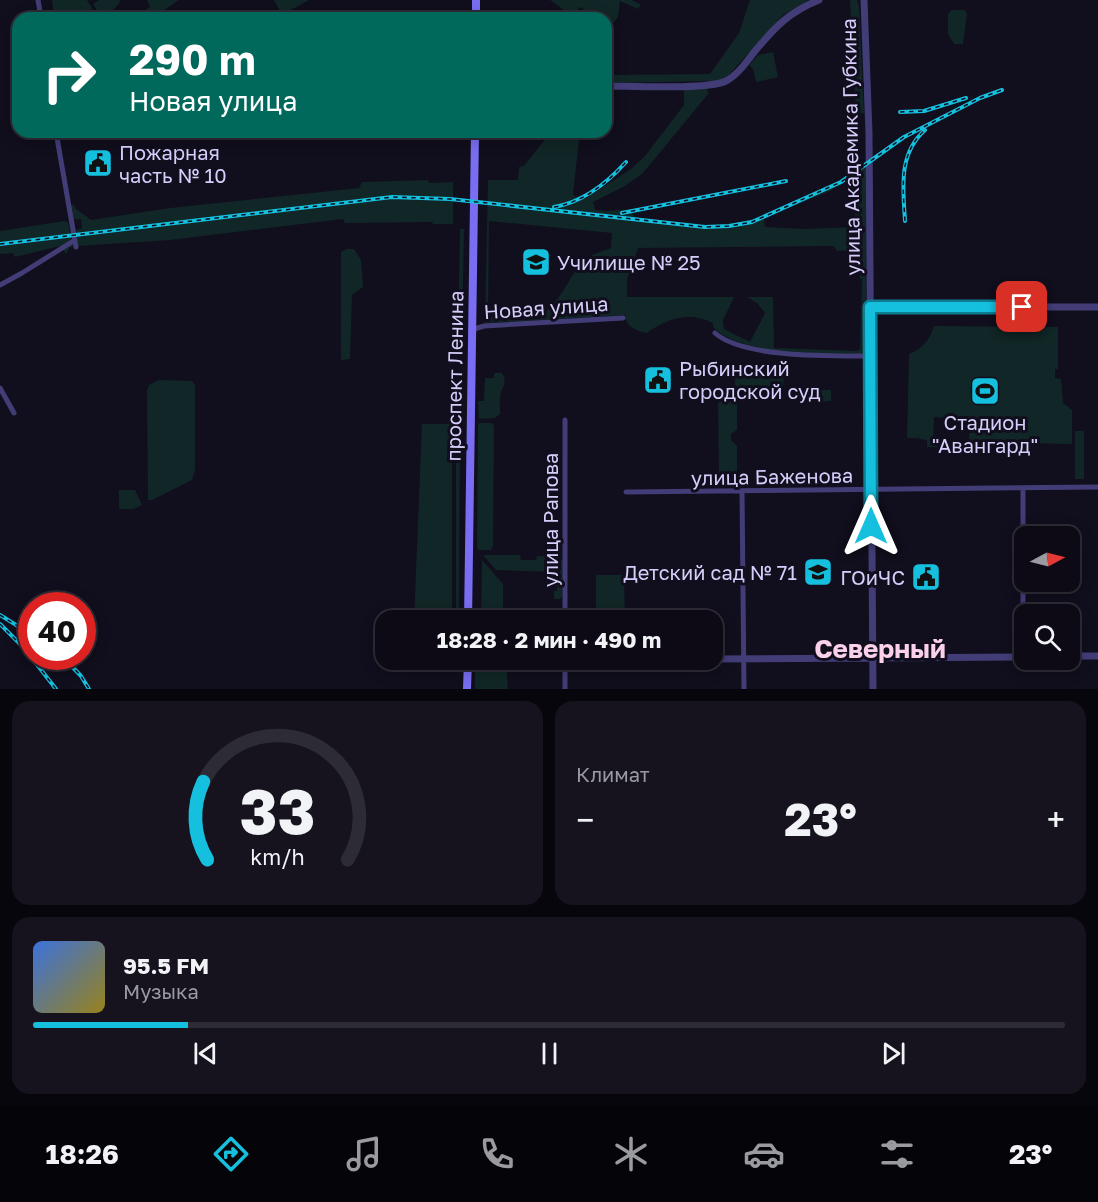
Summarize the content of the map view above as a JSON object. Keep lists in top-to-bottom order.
{
  "streets": {
    "main road": ["проспект Ленина"],
    "street": [
      "улица Академика Губкина",
      "Новая улица",
      "улица Баженова",
      "улица Рапова"
    ]
  },
  "crossings": [
    ["улица Академика Губкина", "улица Баженова"],
    ["Новая улица", "проспект Ленина"]
  ],
  "districts": ["Северный"],
  "places": {
    "public building": ["Пожарная часть № 10", "Рыбинский городской суд", "ГОиЧС"],
    "school or university": ["Училище № 25", "Детский сад № 71"],
    "sports": ["Стадион \"Авангард\""]
  },
  "north": "right",
  "page": {
    "turn": ["290 m", "Новая улица"],
    "limit": "40",
    "trip": "18:28 · 2 мин · 490 m",
    "tile": "Климат",
    "heat": ["−", "23°", "+"],
    "song": ["95.5 FM", "Музыка"],
    "tabs": ["18:26", "23°"],
    "gauge": ["33", "km/h"]
  }
}
